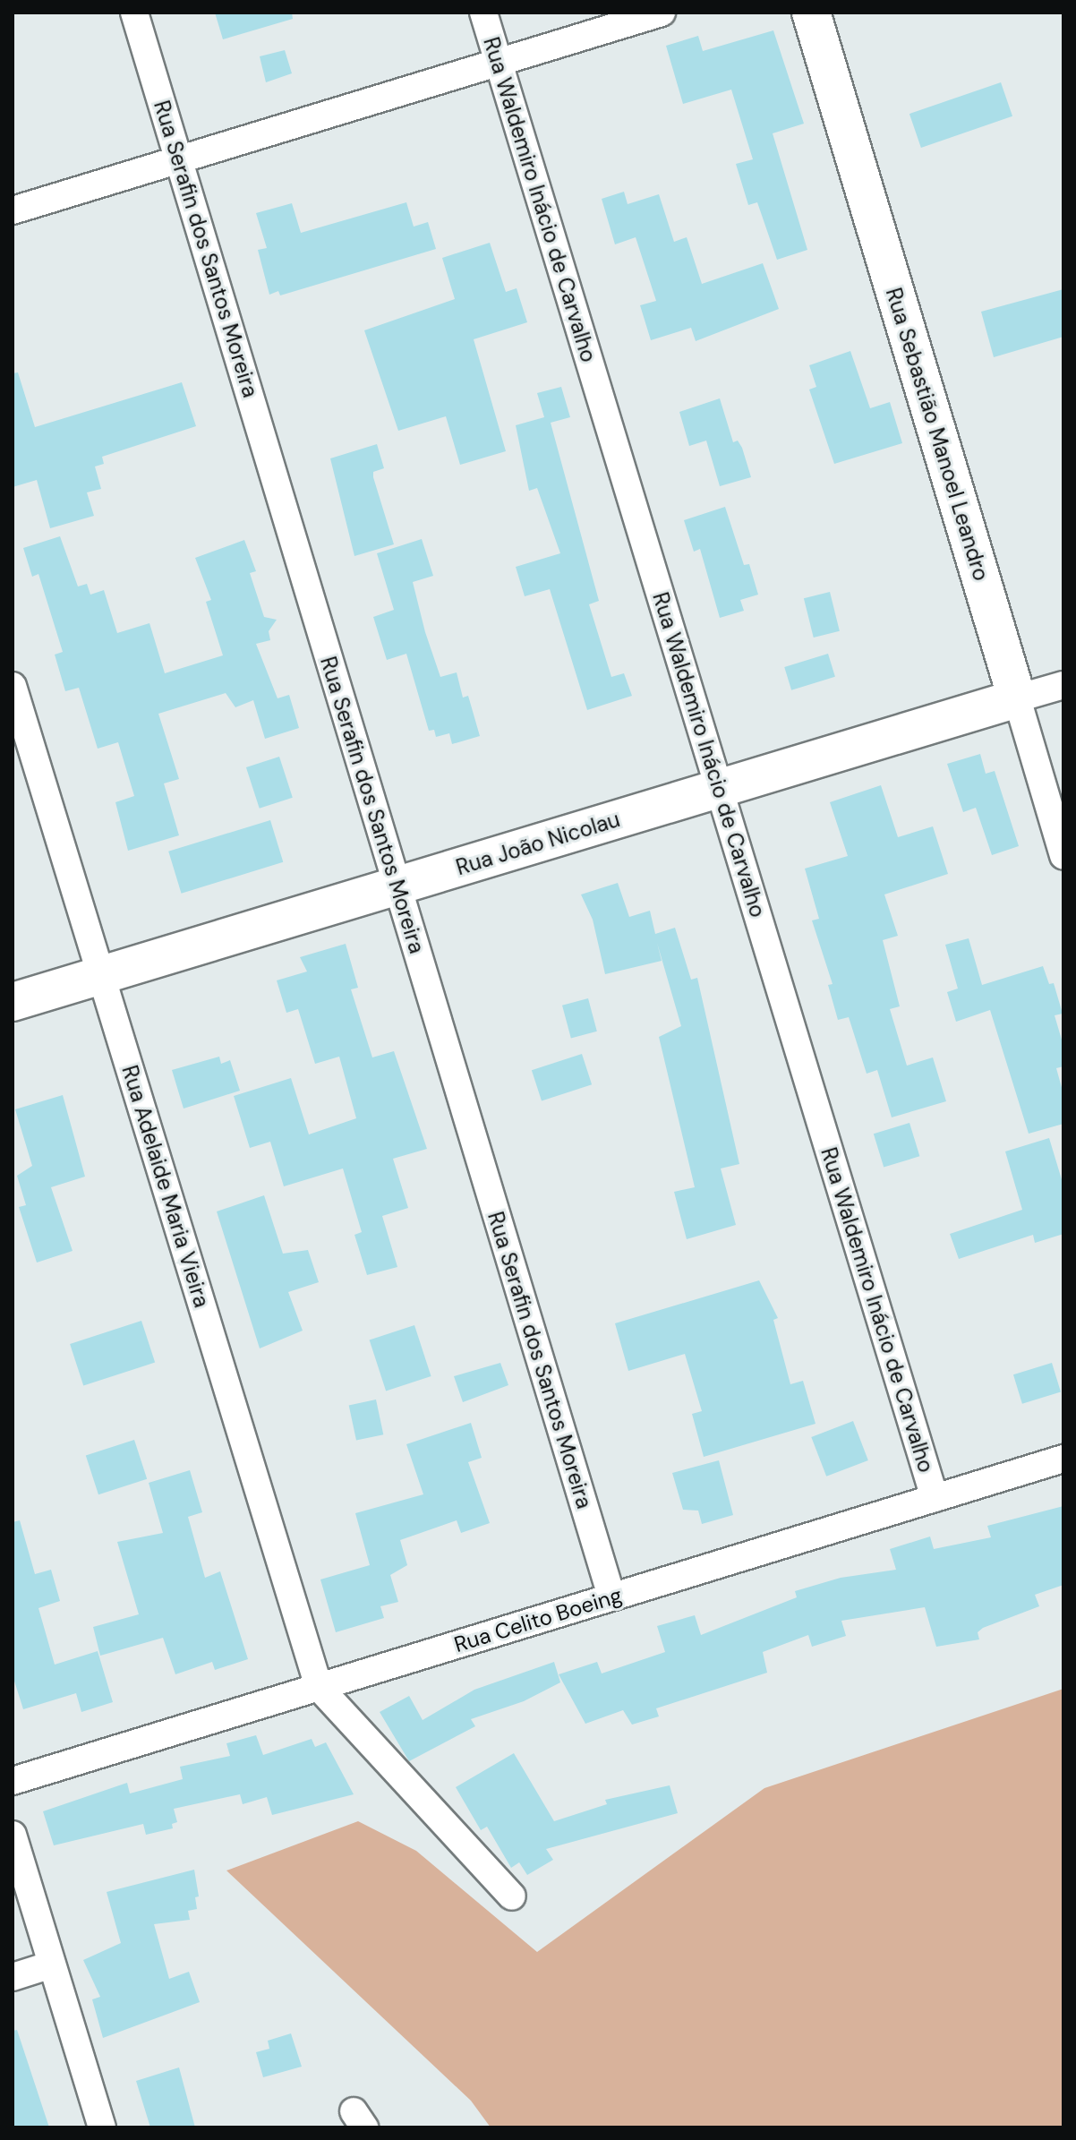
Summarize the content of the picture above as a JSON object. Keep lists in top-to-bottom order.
{
  "streets": {
    "street": [
      "Rua Waldemiro Inácio de Carvalho",
      "Rua Serafin dos Santos Moreira",
      "Rua Sebastião Manoel Leandro",
      "Rua João Nicolau",
      "Rua Adelaide Maria Vieira",
      "Rua Celito Boeing"
    ]
  },
  "crossings": [
    ["Rua Waldemiro Inácio de Carvalho", "Rua João Nicolau"],
    ["Rua Waldemiro Inácio de Carvalho", "Rua Celito Boeing"],
    ["Rua Serafin dos Santos Moreira", "Rua João Nicolau"],
    ["Rua Serafin dos Santos Moreira", "Rua Celito Boeing"],
    ["Rua Sebastião Manoel Leandro", "Rua João Nicolau"],
    ["Rua João Nicolau", "Rua Adelaide Maria Vieira"],
    ["Rua Adelaide Maria Vieira", "Rua Celito Boeing"]
  ]
}
